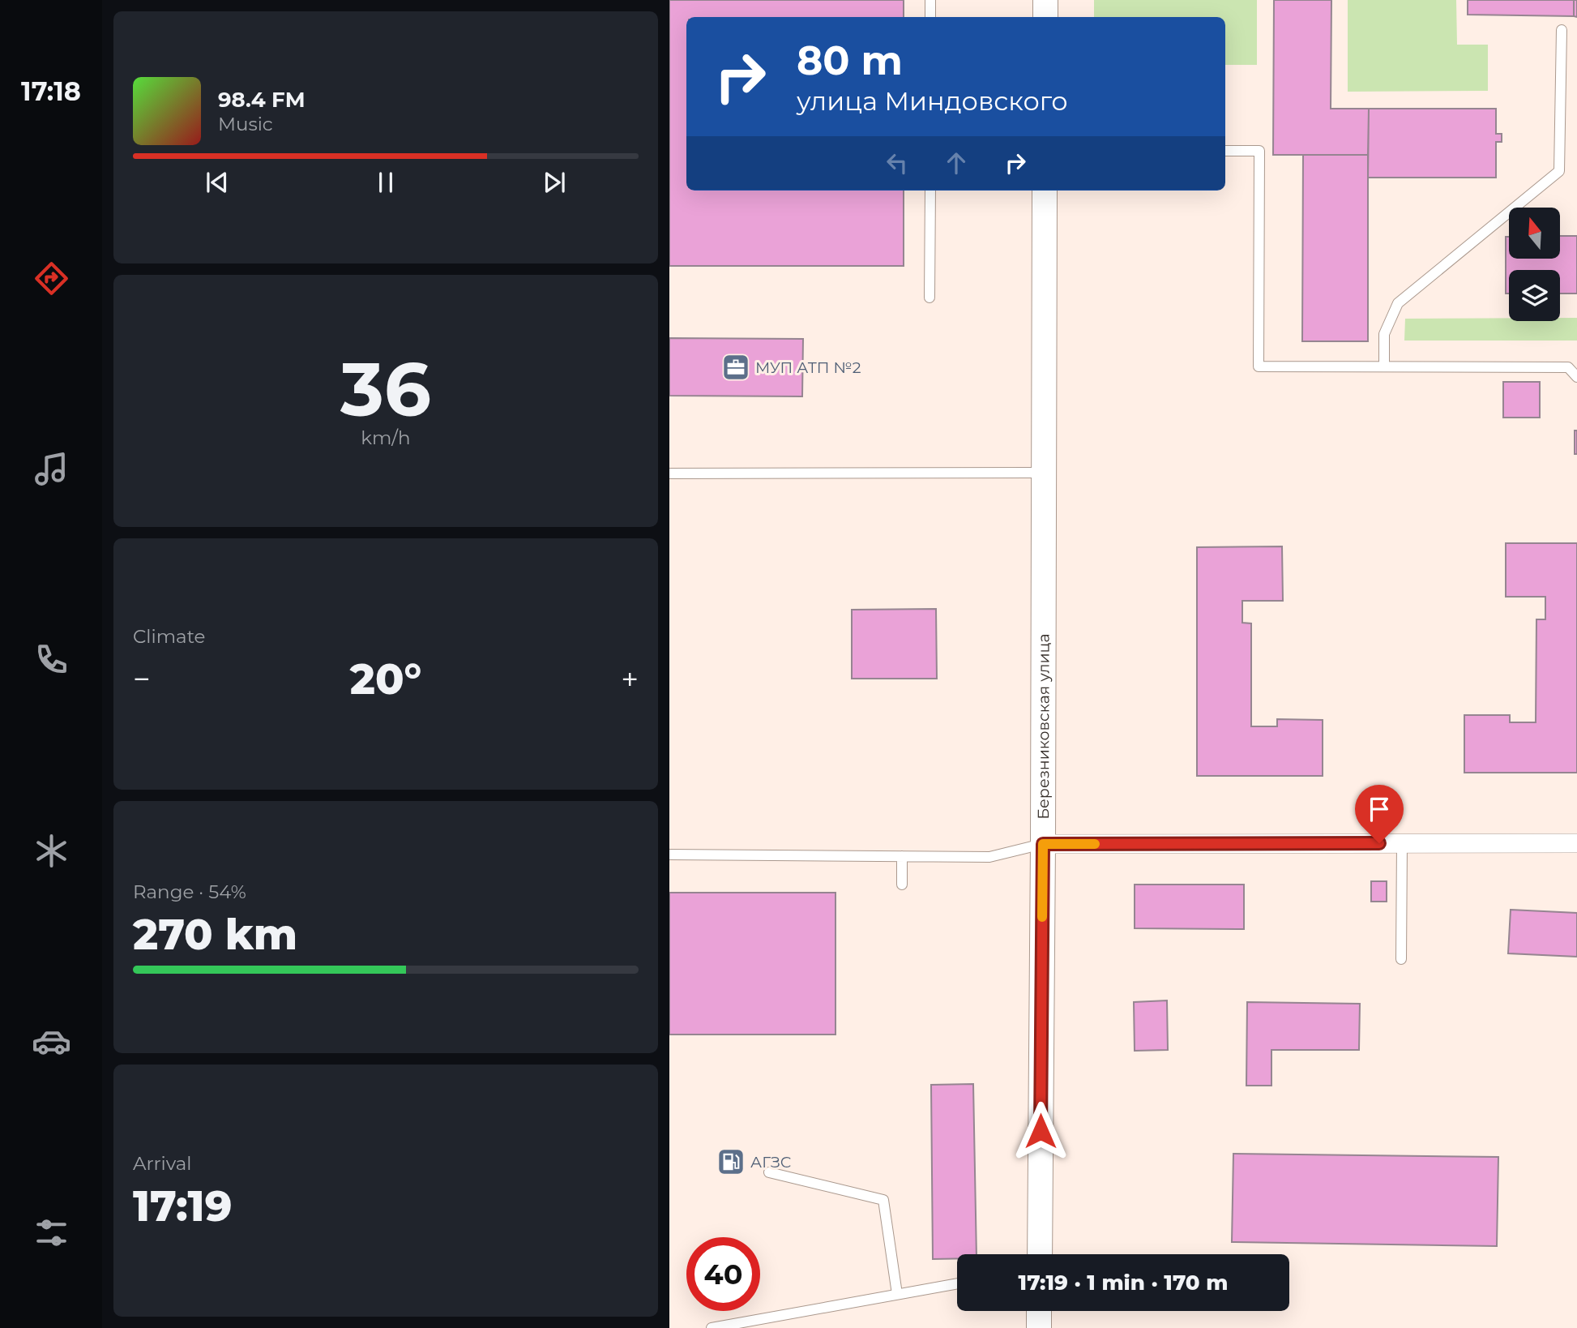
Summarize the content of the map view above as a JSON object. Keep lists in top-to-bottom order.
{
  "streets": {
    "street": ["Березниковская улица"]
  },
  "places": {
    "office": ["МУП АТП №2"],
    "fuel station": ["АГЗС"]
  },
  "north": "top",
  "page": {
    "tabs": "17:18",
    "turn": ["80 m", "улица Миндовского"],
    "song": ["98.4 FM", "Music"],
    "tile": [
      ["36", "km/h"],
      "Climate",
      ["Range · 54%", "270 km"],
      ["Arrival", "17:19"]
    ],
    "heat": ["−", "20°", "+"],
    "limit": "40",
    "trip": "17:19 · 1 min · 170 m"
  }
}
